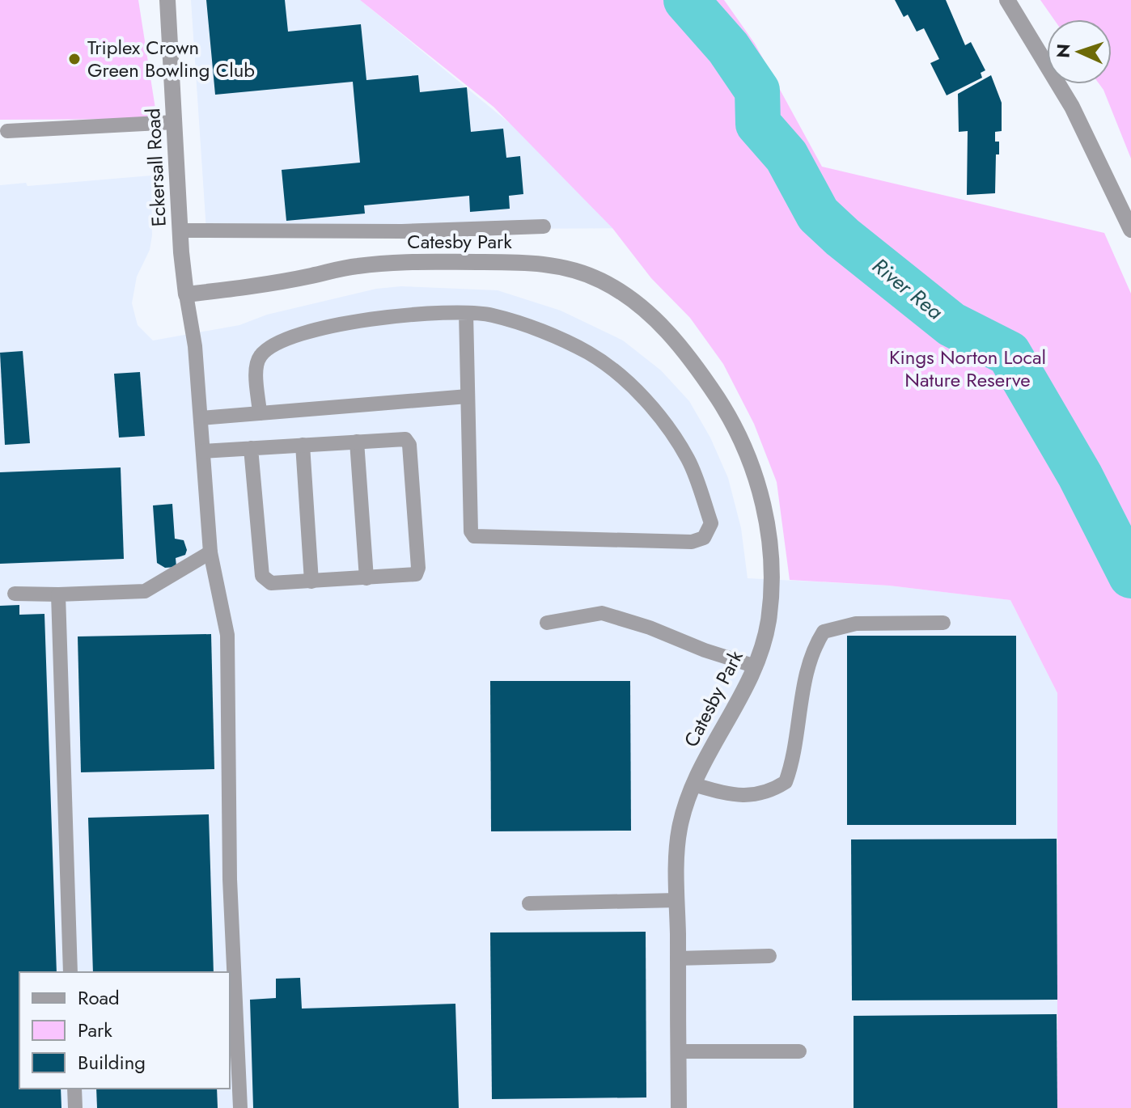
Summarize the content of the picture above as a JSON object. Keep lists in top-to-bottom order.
{
  "streets": {
    "street": ["Eckersall Road", "Catesby Park"]
  },
  "crossings": [
    ["Eckersall Road", "Catesby Park"]
  ],
  "water": ["River Rea"],
  "parks": ["Kings Norton Local Nature Reserve"],
  "places": ["Triplex Crown Green Bowling Club"],
  "legend": ["Road", "Park", "Building"],
  "north": "left"
}
